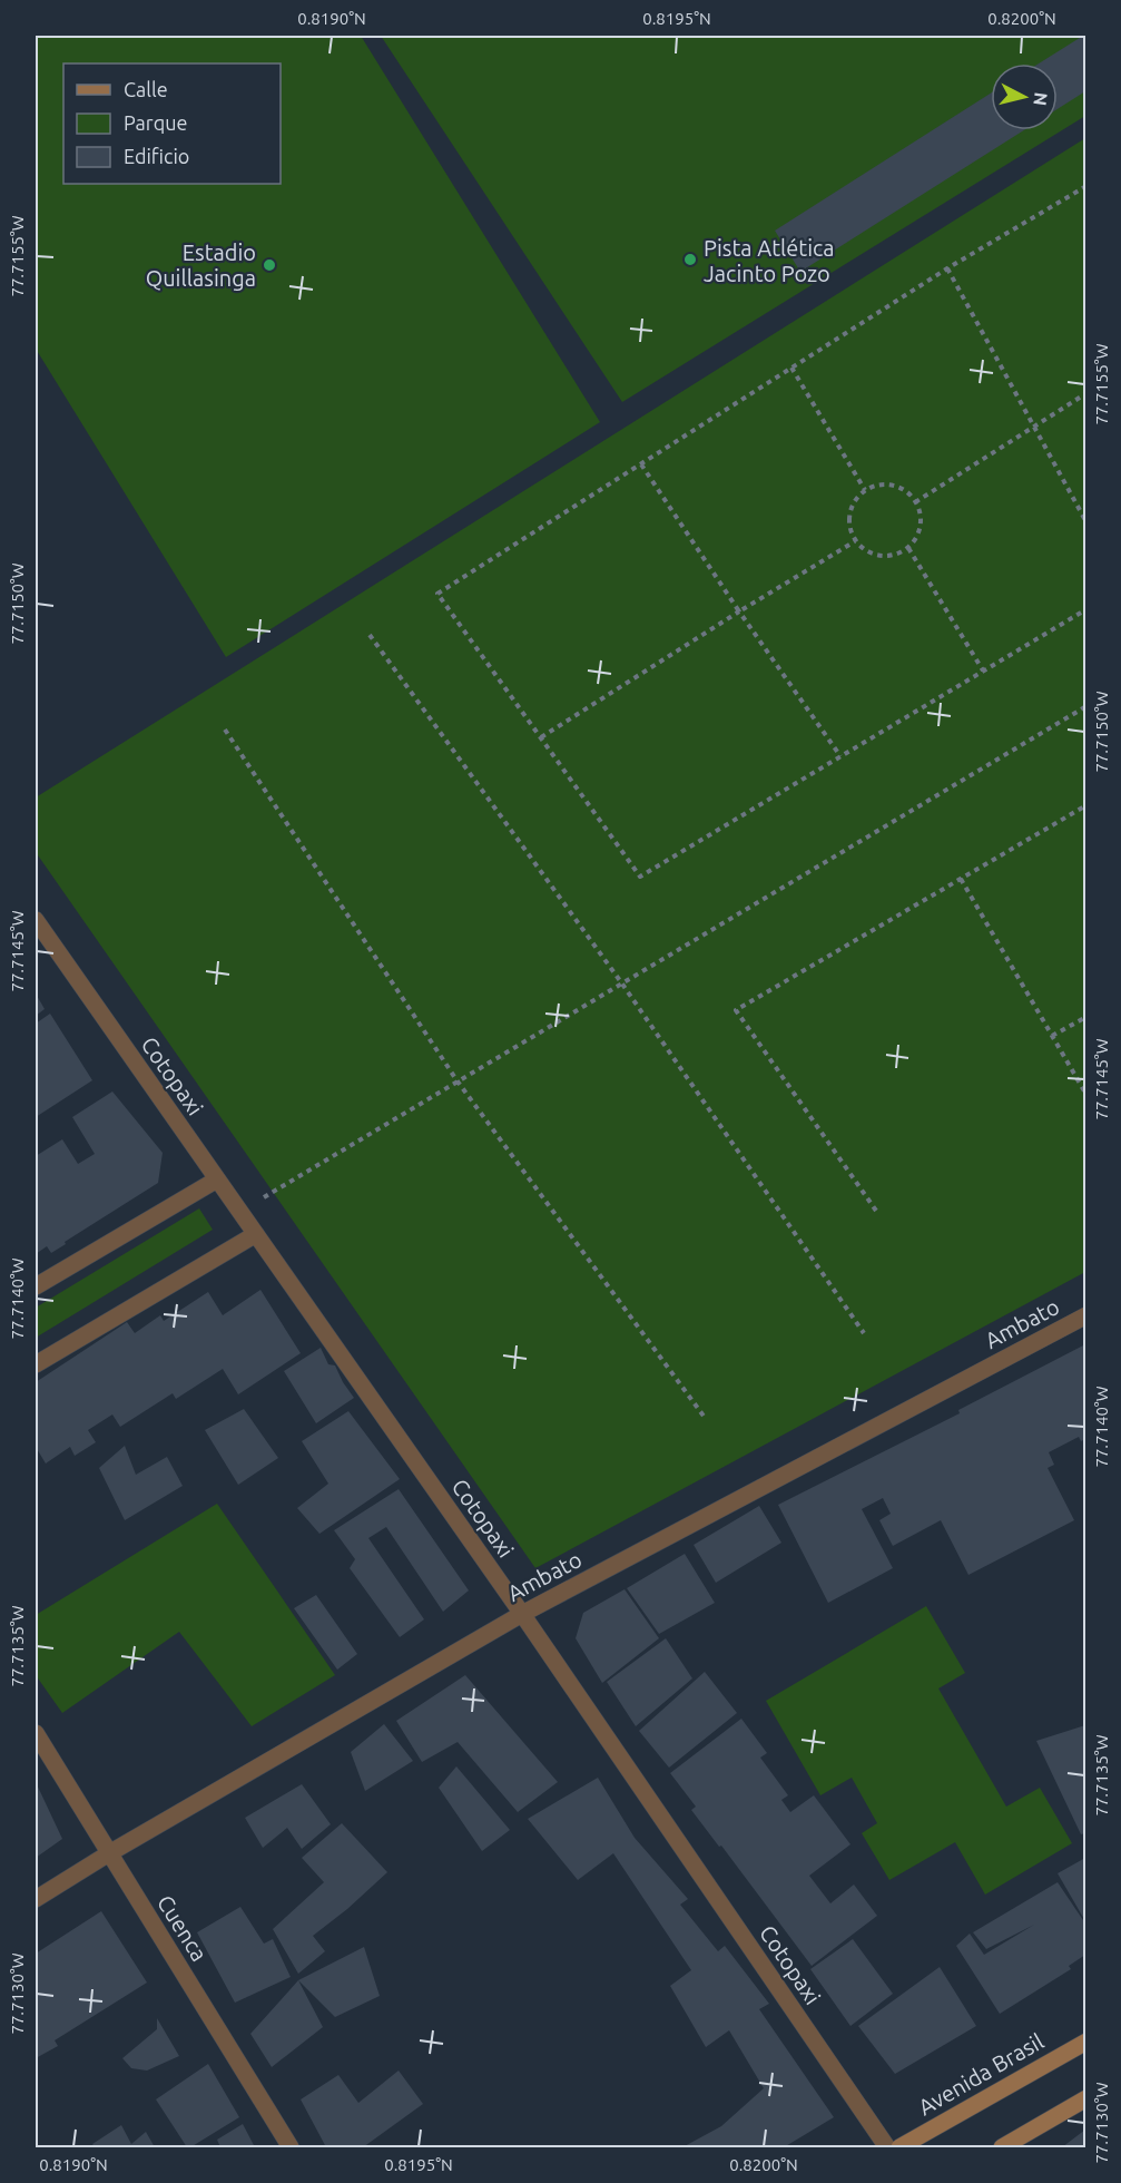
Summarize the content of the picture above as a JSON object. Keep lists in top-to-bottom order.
{
  "streets": {
    "street": [
      "Cotopaxi",
      "Ambato",
      "Cuenca",
      "Avenida Brasil"
    ]
  },
  "crossings": [
    ["Cotopaxi", "Ambato"],
    ["Ambato", "Cuenca"]
  ],
  "places": ["Pista Atlética Jacinto Pozo", "Estadio Quillasinga"],
  "legend": ["Calle", "Parque", "Edificio"],
  "north": "right",
  "coordinates": [
    "0.8190°N",
    "0.8195°N",
    "0.8200°N",
    "77.7155°W",
    "77.7150°W",
    "77.7145°W",
    "77.7140°W",
    "77.7135°W",
    "77.7130°W"
  ]
}
